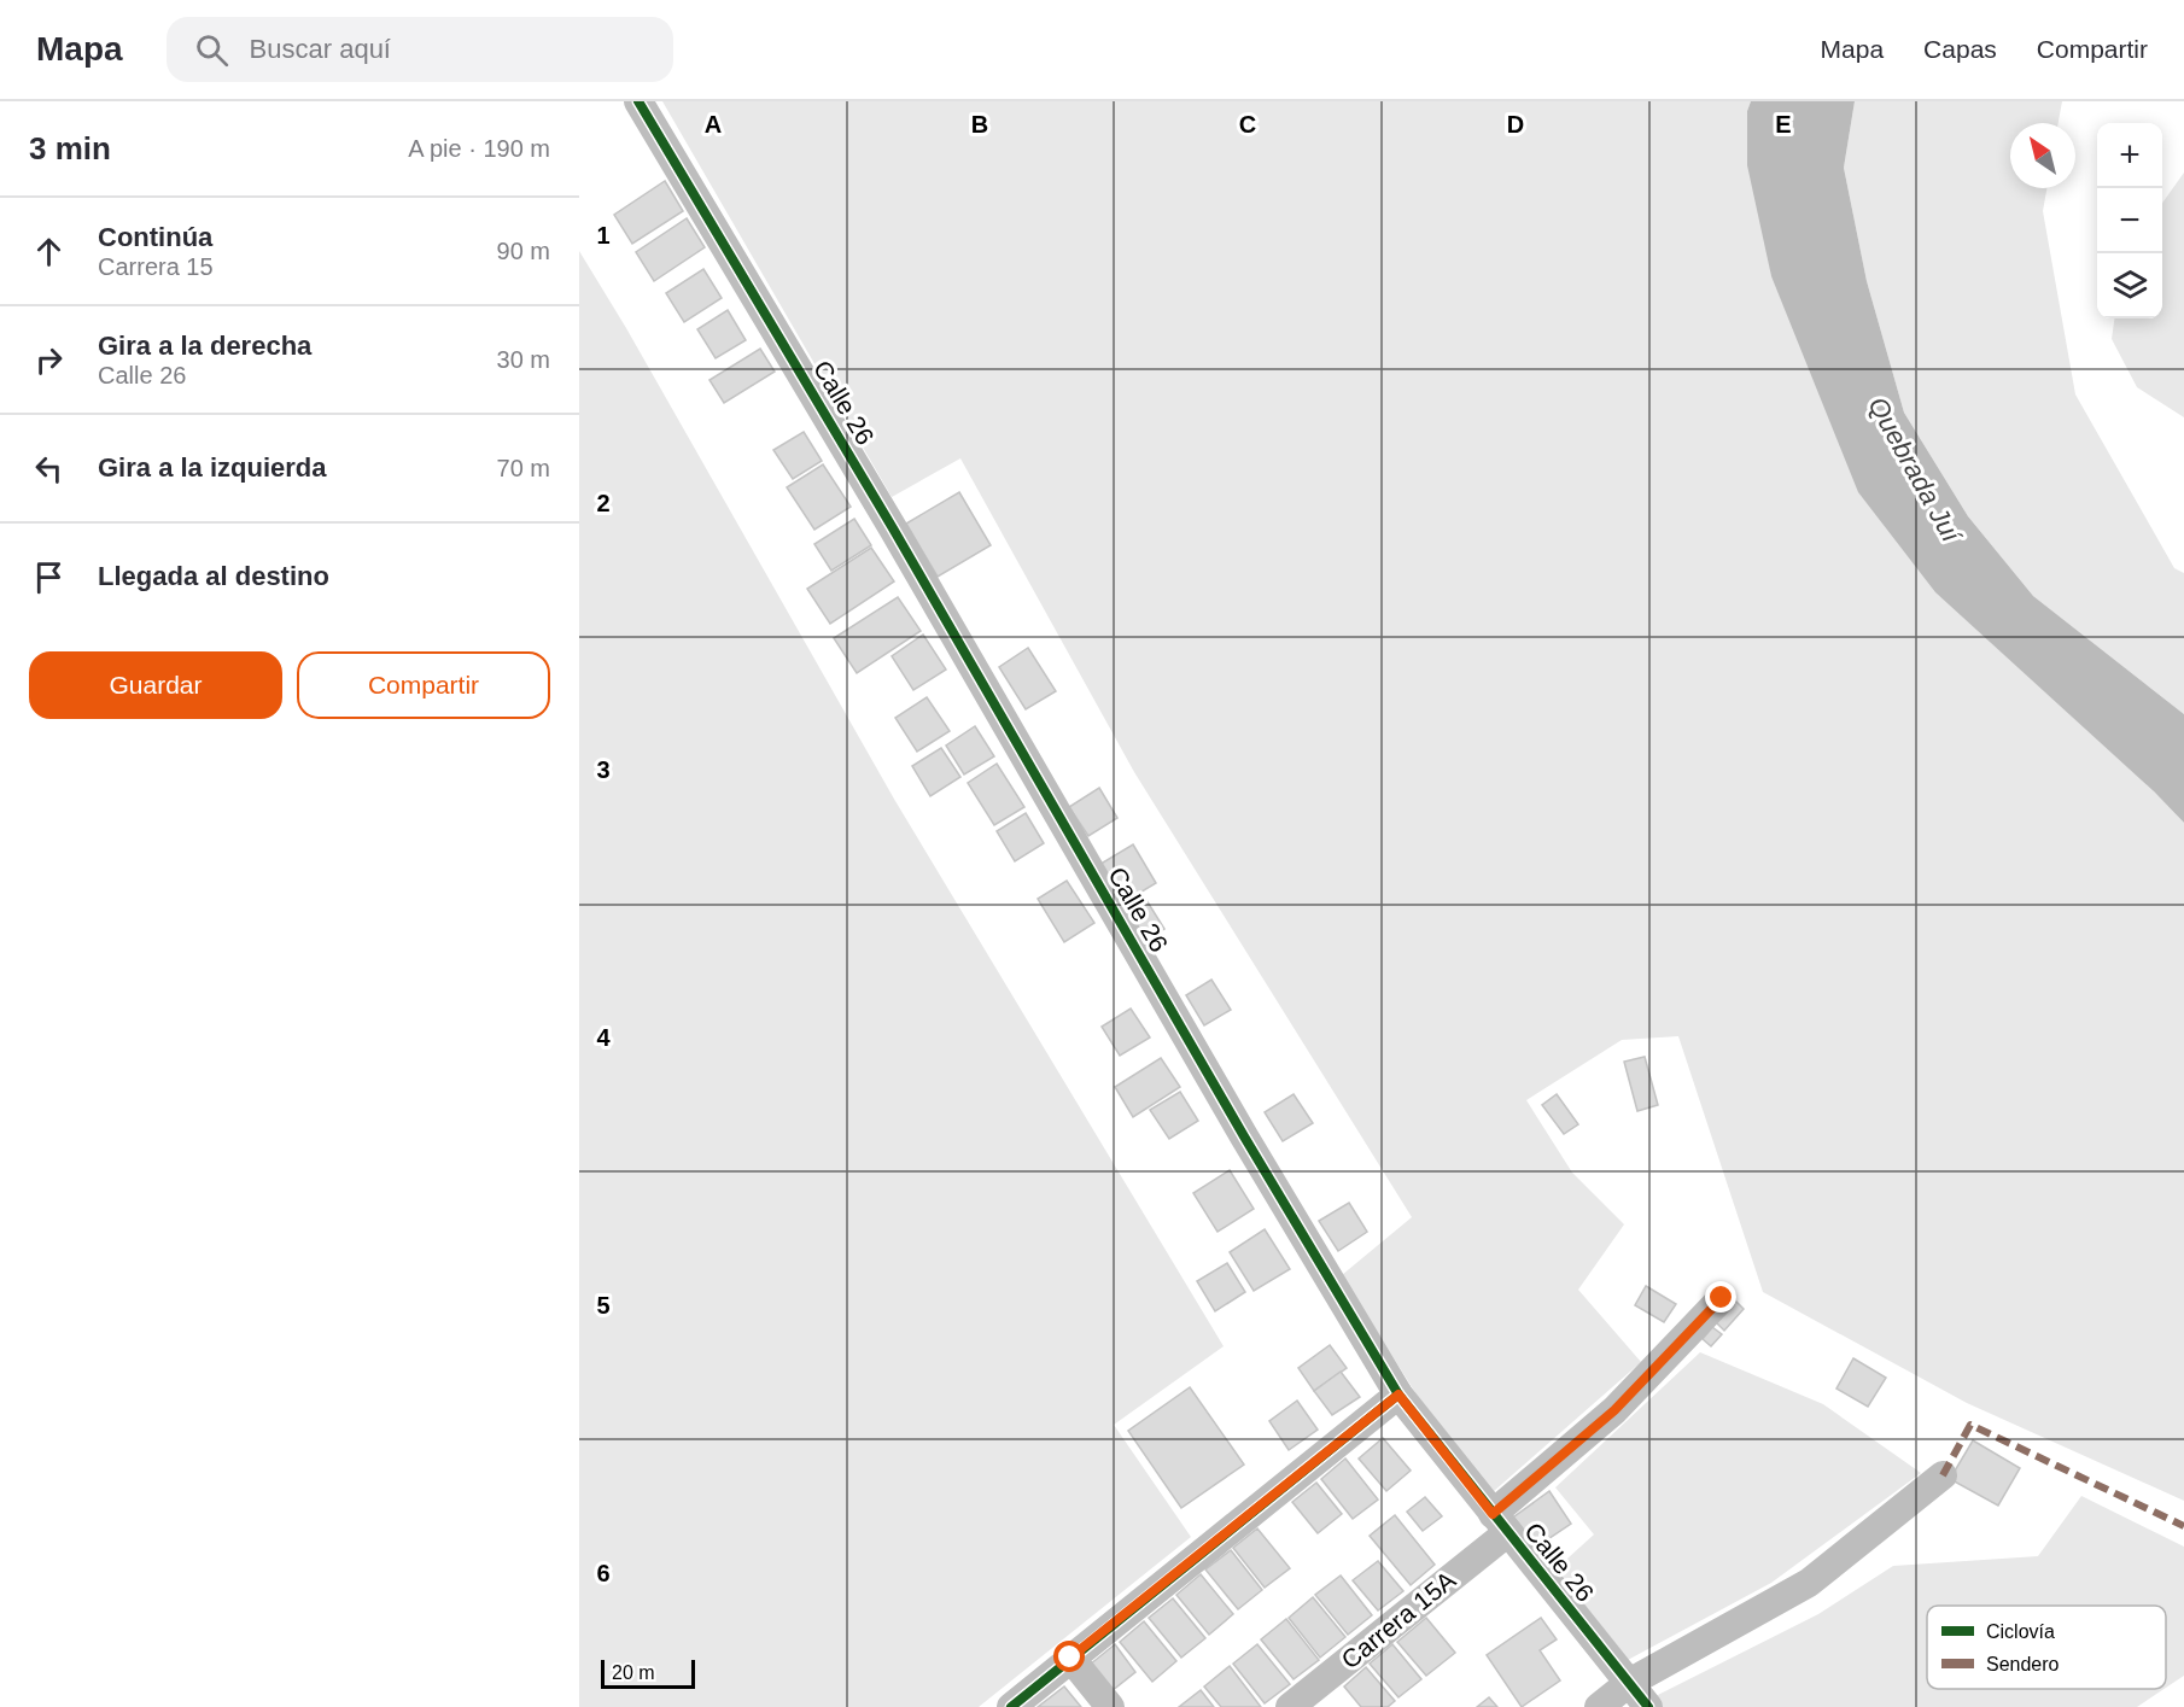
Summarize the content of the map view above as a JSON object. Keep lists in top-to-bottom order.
{
  "streets": {
    "street": ["Calle 26", "Carrera 15A"]
  },
  "crossings": [
    ["Calle 26", "Carrera 15A"]
  ],
  "water": ["Quebrada Juí"],
  "legend": ["Ciclovía", "Sendero"],
  "scale_bar": "20 m",
  "north": "top left",
  "page": {
    "header": "Mapa",
    "search": "Buscar aquí",
    "nav": ["Mapa", "Capas", "Compartir"],
    "heading": ["3 min", "A pie · 190 m"],
    "map_buttons": ["+", "−"],
    "list": [
      ["Continúa", "Carrera 15", "90 m"],
      ["Gira a la derecha", "Calle 26", "30 m"],
      ["Gira a la izquierda", "70 m"],
      "Llegada al destino"
    ],
    "buttons": ["Guardar", "Compartir"],
    "scale": "20 m"
  },
  "grid": {
    "columns": [
      "A",
      "B",
      "C",
      "D",
      "E"
    ],
    "rows": [
      "1",
      "2",
      "3",
      "4",
      "5",
      "6"
    ]
  }
}
